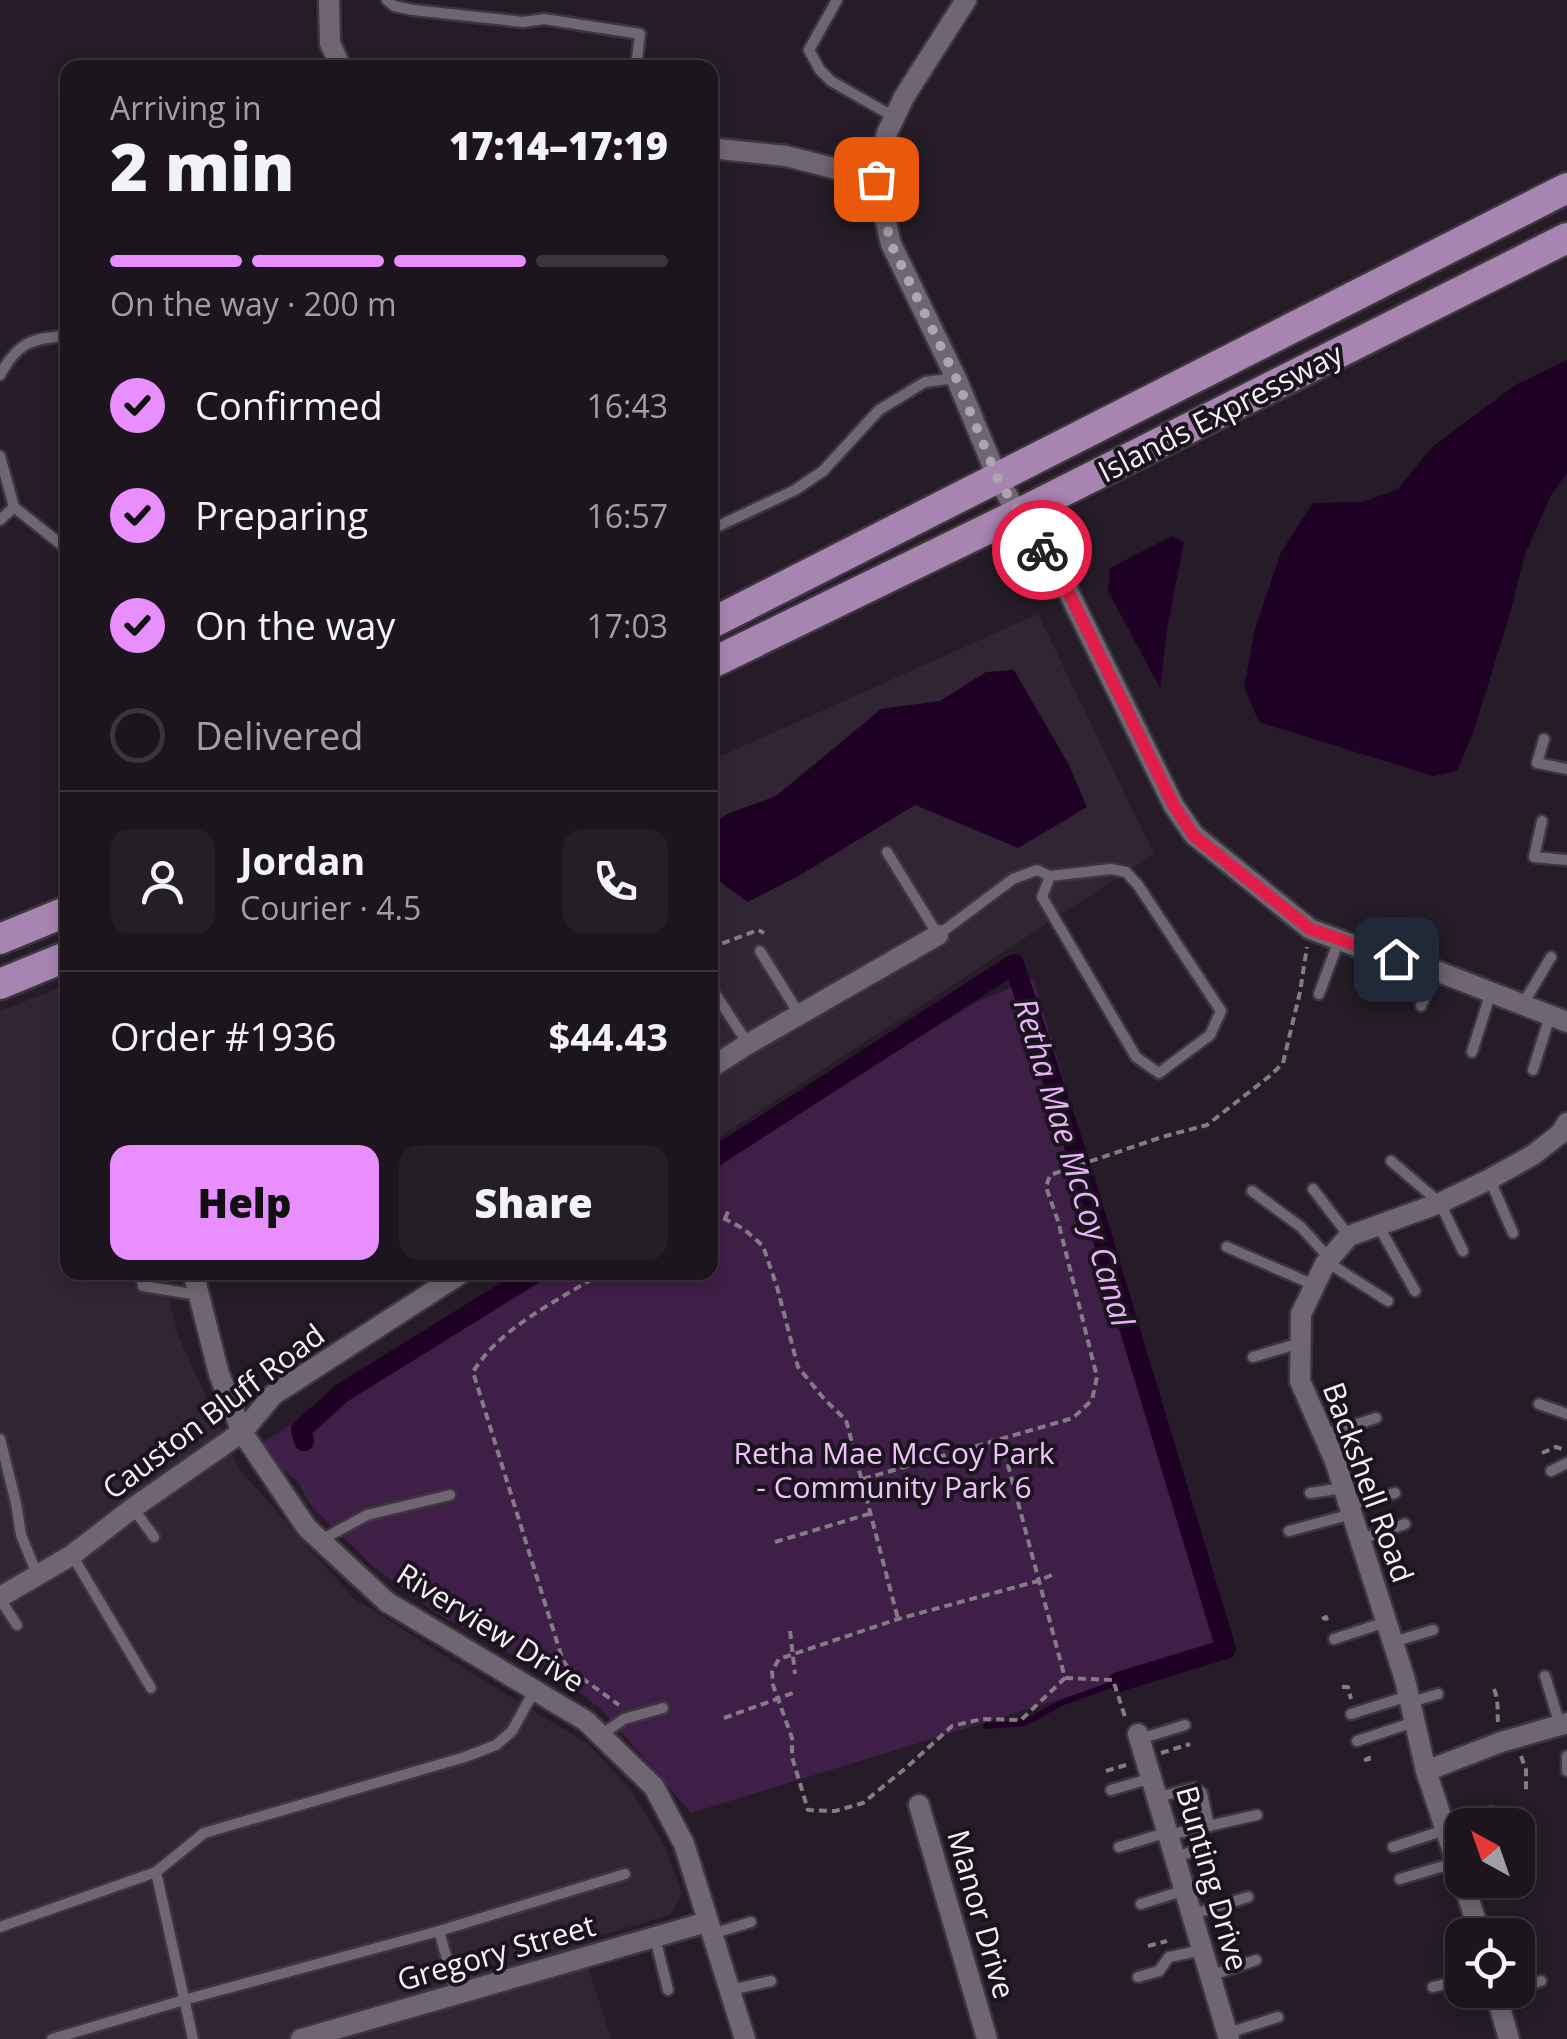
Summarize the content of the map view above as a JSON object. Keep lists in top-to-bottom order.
{
  "streets": {
    "main road": ["Islands Expressway"],
    "street": [
      "Causton Bluff Road",
      "Backshell Road",
      "Riverview Drive",
      "Bunting Drive",
      "Manor Drive",
      "Gregory Street"
    ]
  },
  "crossings": [
    ["Causton Bluff Road", "Riverview Drive"],
    ["Riverview Drive", "Gregory Street"]
  ],
  "water": ["Retha Mae McCoy Canal"],
  "parks": ["Retha Mae McCoy Park - Community Park 6"],
  "north": "top left",
  "page": {
    "heading": ["2 min", "Arriving in", "17:14–17:19"],
    "panel": [
      "Jordan",
      "Courier · 4.5",
      "Order #1936",
      "$44.43"
    ],
    "bar": "On the way · 200 m",
    "list": [
      ["Confirmed", "16:43"],
      ["Preparing", "16:57"],
      ["On the way", "17:03"],
      "Delivered"
    ],
    "buttons": ["Help", "Share"]
  }
}
